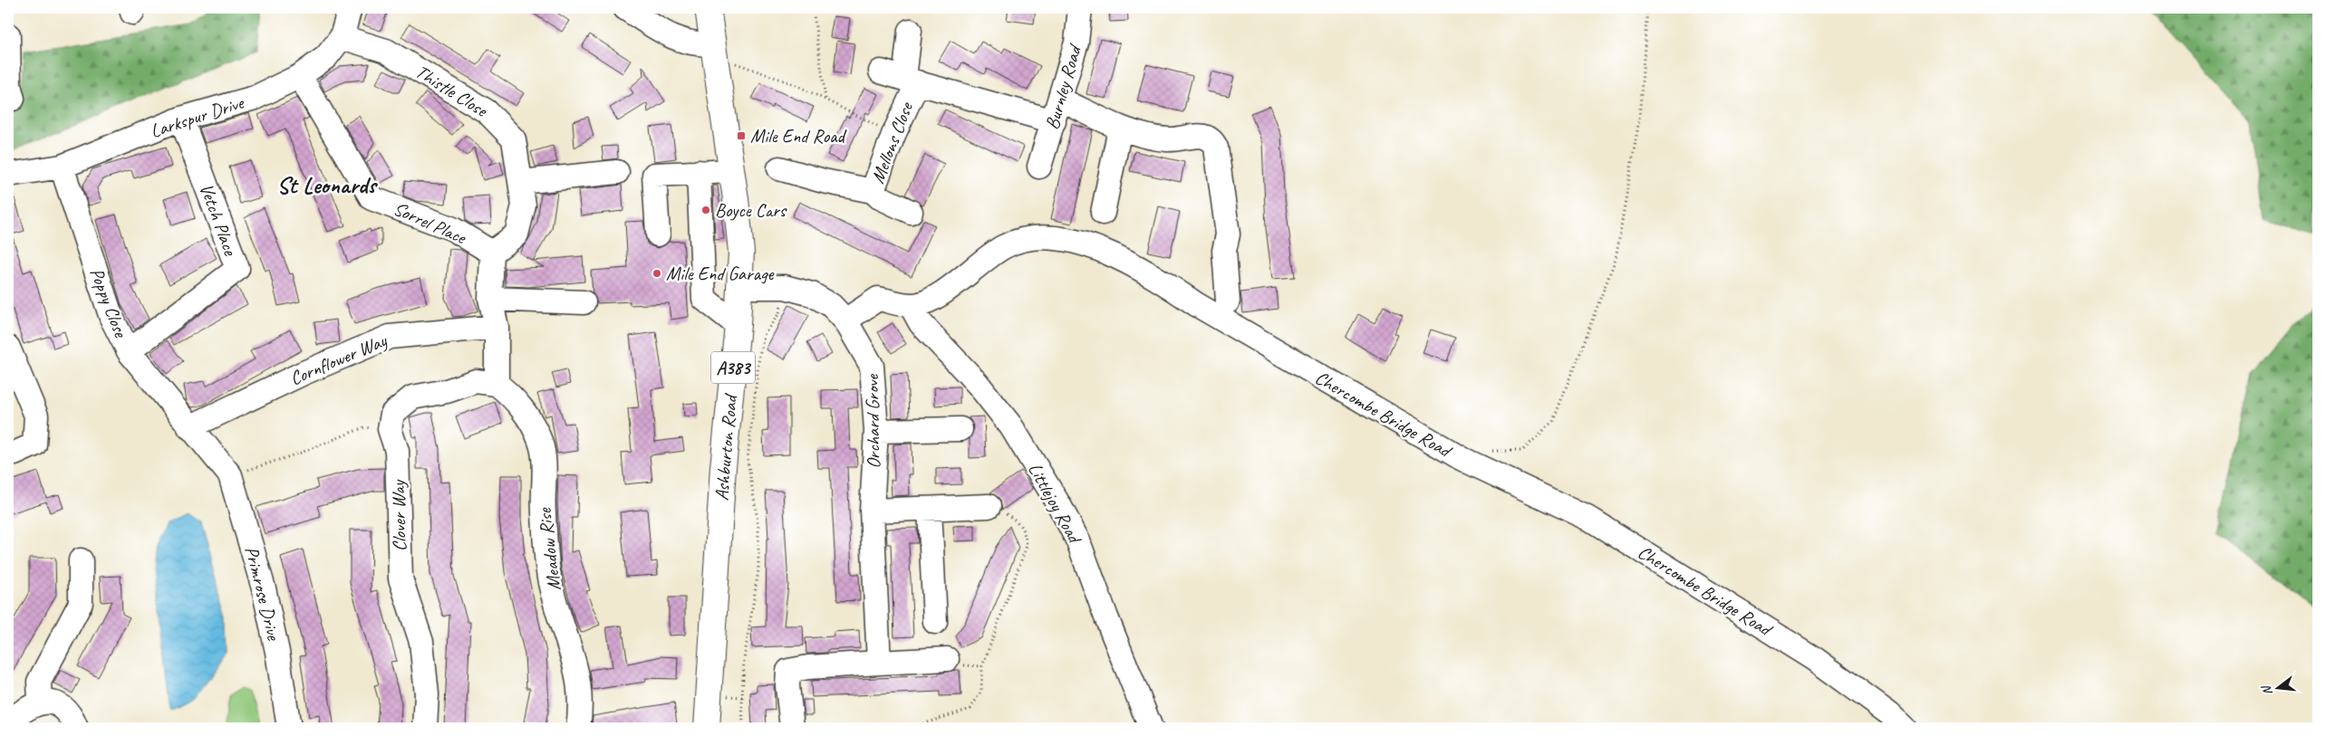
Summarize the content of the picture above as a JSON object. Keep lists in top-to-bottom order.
{
  "streets": {
    "main road": ["A383", "Ashburton Road"],
    "street": [
      "Burnley Road",
      "Thistle Close",
      "Larkspur Drive",
      "Mellons Close",
      "Vetch Place",
      "Sorrel Place",
      "Poppy Close",
      "Cornflower Way",
      "Chercombe Bridge Road",
      "Orchard Grove",
      "Littlejoy Road",
      "Clover Way",
      "Meadow Rise",
      "Primrose Drive"
    ]
  },
  "crossings": [
    ["Burnley Road", "Mellons Close"],
    ["Thistle Close", "Larkspur Drive"],
    ["Thistle Close", "Sorrel Place"],
    ["Larkspur Drive", "Vetch Place"],
    ["Larkspur Drive", "Sorrel Place"],
    ["Larkspur Drive", "Poppy Close"],
    ["Vetch Place", "Poppy Close"],
    ["Poppy Close", "Cornflower Way"],
    ["Poppy Close", "Primrose Drive"],
    ["Chercombe Bridge Road", "Orchard Grove"],
    ["Chercombe Bridge Road", "Littlejoy Road"],
    ["Orchard Grove", "Ashburton Road"]
  ],
  "districts": ["St Leonards"],
  "places": {
    "transit": ["Mile End Road"],
    "other": ["Boyce Cars", "Mile End Garage"]
  },
  "north": "left"
}
